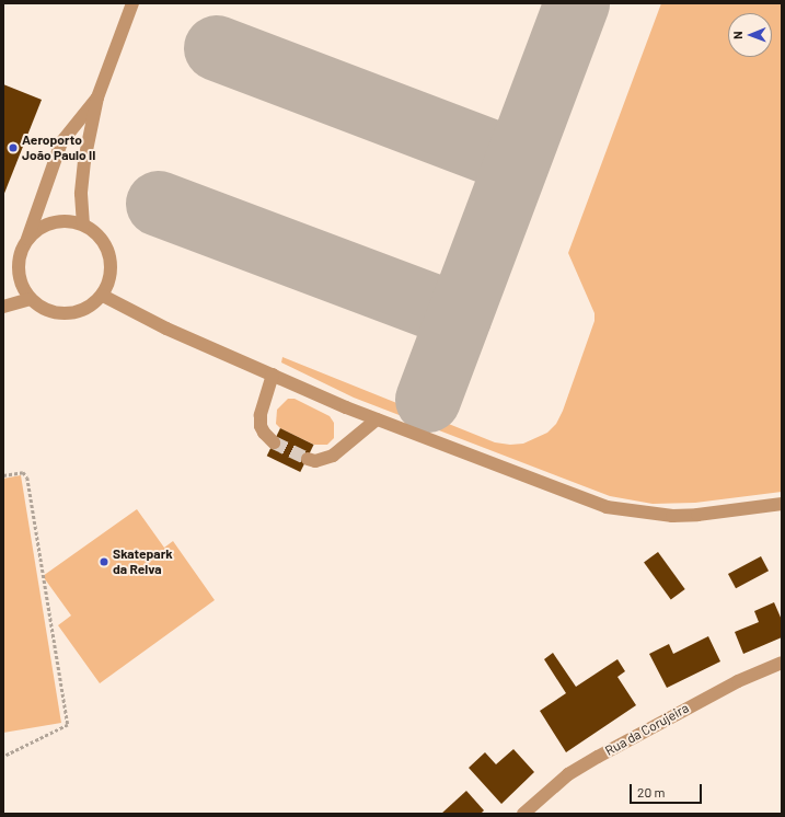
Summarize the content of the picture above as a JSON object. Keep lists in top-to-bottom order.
{
  "streets": {
    "street": ["Rua da Corujeira"]
  },
  "places": ["Aeroporto João Paulo II", "Skatepark da Relva"],
  "scale_bar": "20 m",
  "north": "left"
}
